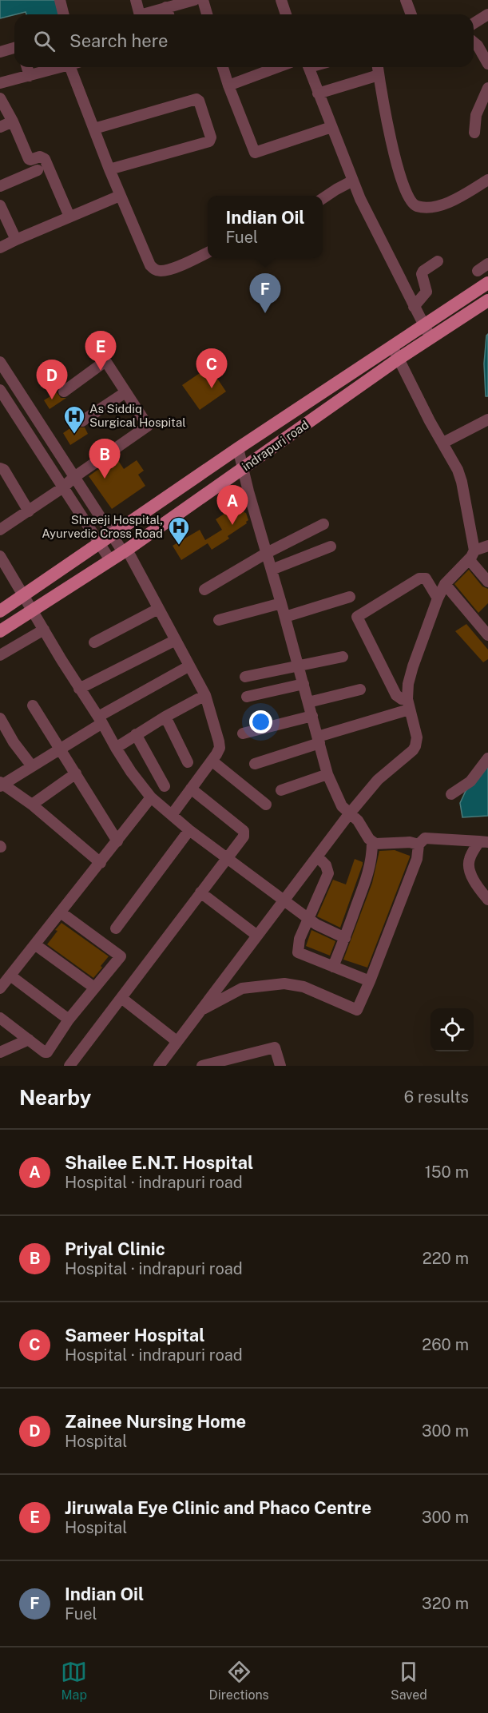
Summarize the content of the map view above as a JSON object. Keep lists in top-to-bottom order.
{
  "streets": {
    "main road": ["indrapuri road"]
  },
  "places": {
    "hospital": ["As Siddiq Surgical Hospital", "Shreeji Hospital, Ayurvedic Cross Road"]
  },
  "page": {
    "search": "Search here",
    "popup": ["Indian Oil", "Fuel"],
    "pins": [
      "F",
      "E",
      "C",
      "D",
      "B",
      "A"
    ],
    "heading": ["Nearby", "6 results"],
    "list": [
      {
        "mark": "A",
        "name": "Shailee E.N.T. Hospital",
        "note": "Hospital · indrapuri road",
        "value": "150 m"
      },
      {
        "mark": "B",
        "name": "Priyal Clinic",
        "note": "Hospital · indrapuri road",
        "value": "220 m"
      },
      {
        "mark": "C",
        "name": "Sameer Hospital",
        "note": "Hospital · indrapuri road",
        "value": "260 m"
      },
      {
        "mark": "D",
        "name": "Zainee Nursing Home",
        "note": "Hospital",
        "value": "300 m"
      },
      {
        "mark": "E",
        "name": "Jiruwala Eye Clinic and Phaco Centre",
        "note": "Hospital",
        "value": "300 m"
      },
      {
        "mark": "F",
        "name": "Indian Oil",
        "note": "Fuel",
        "value": "320 m"
      }
    ],
    "nav": ["Map", "Directions", "Saved"]
  }
}
